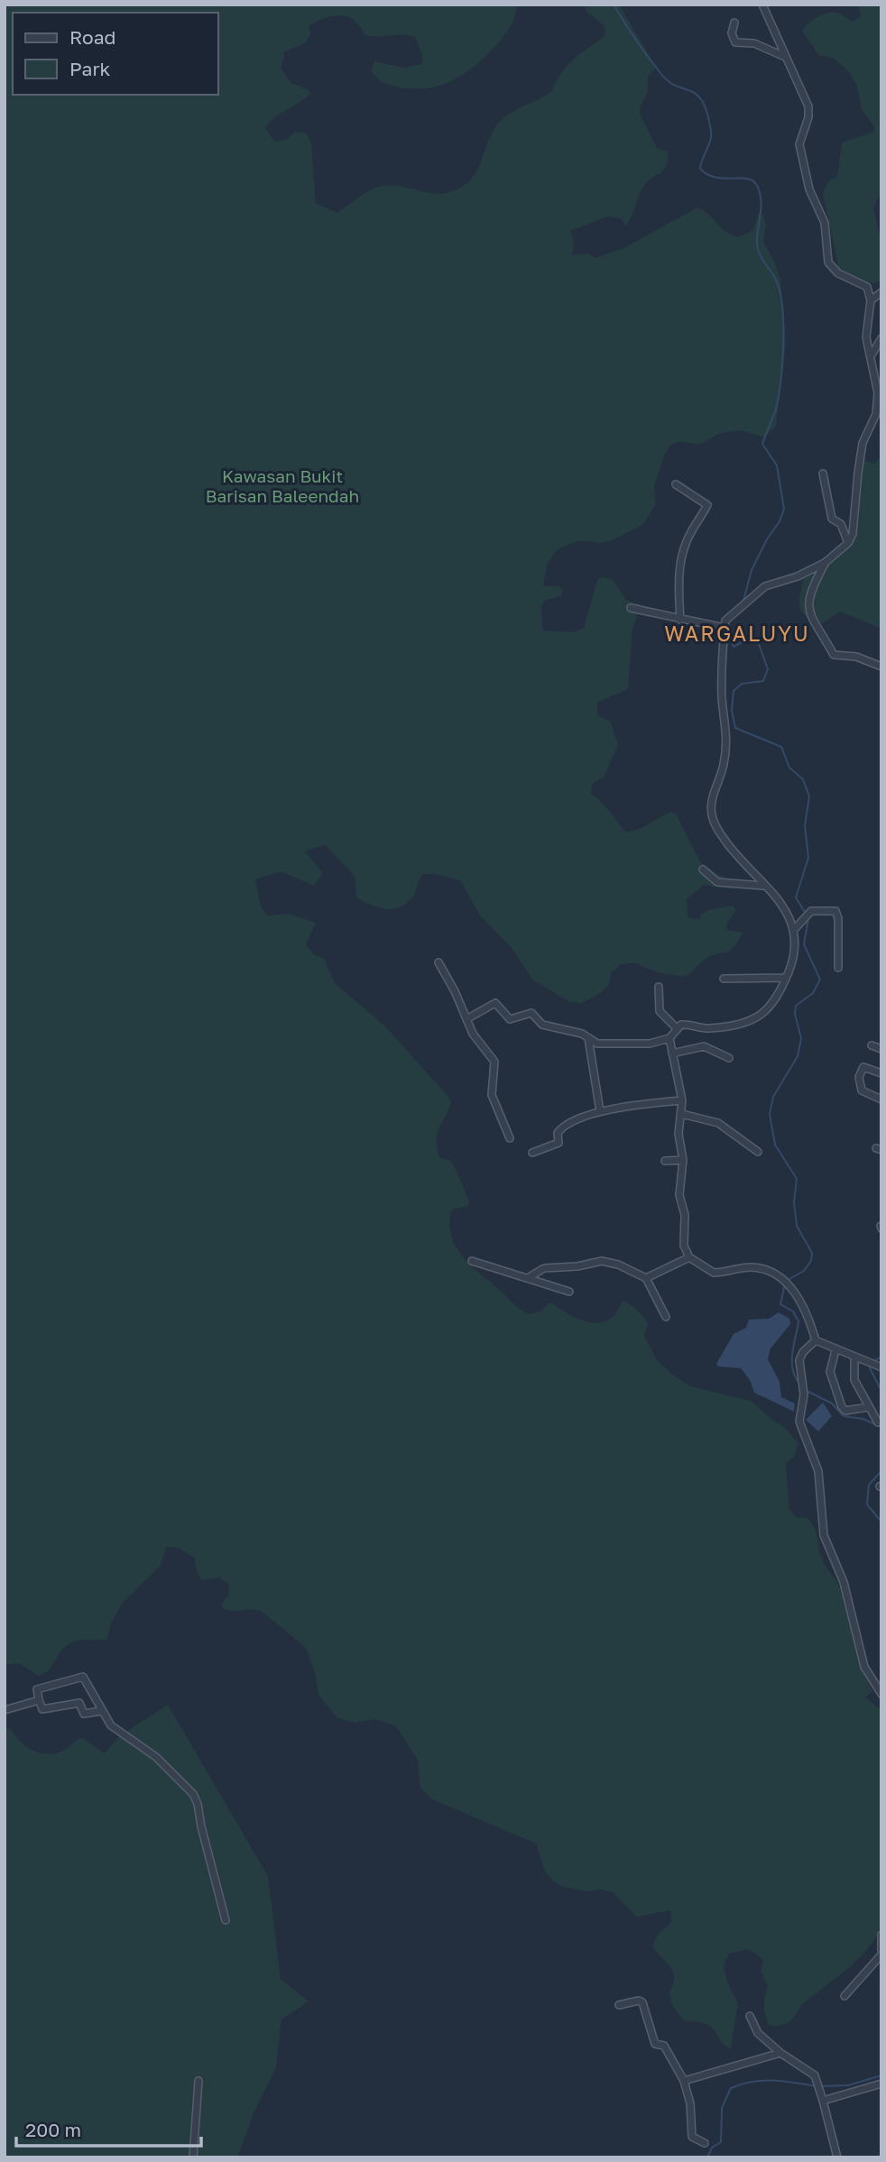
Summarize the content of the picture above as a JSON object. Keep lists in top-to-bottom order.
{
  "districts": ["WARGALUYU"],
  "parks": ["Kawasan Bukit Barisan Baleendah"],
  "legend": ["Road", "Park"],
  "scale_bar": "200 m"
}
